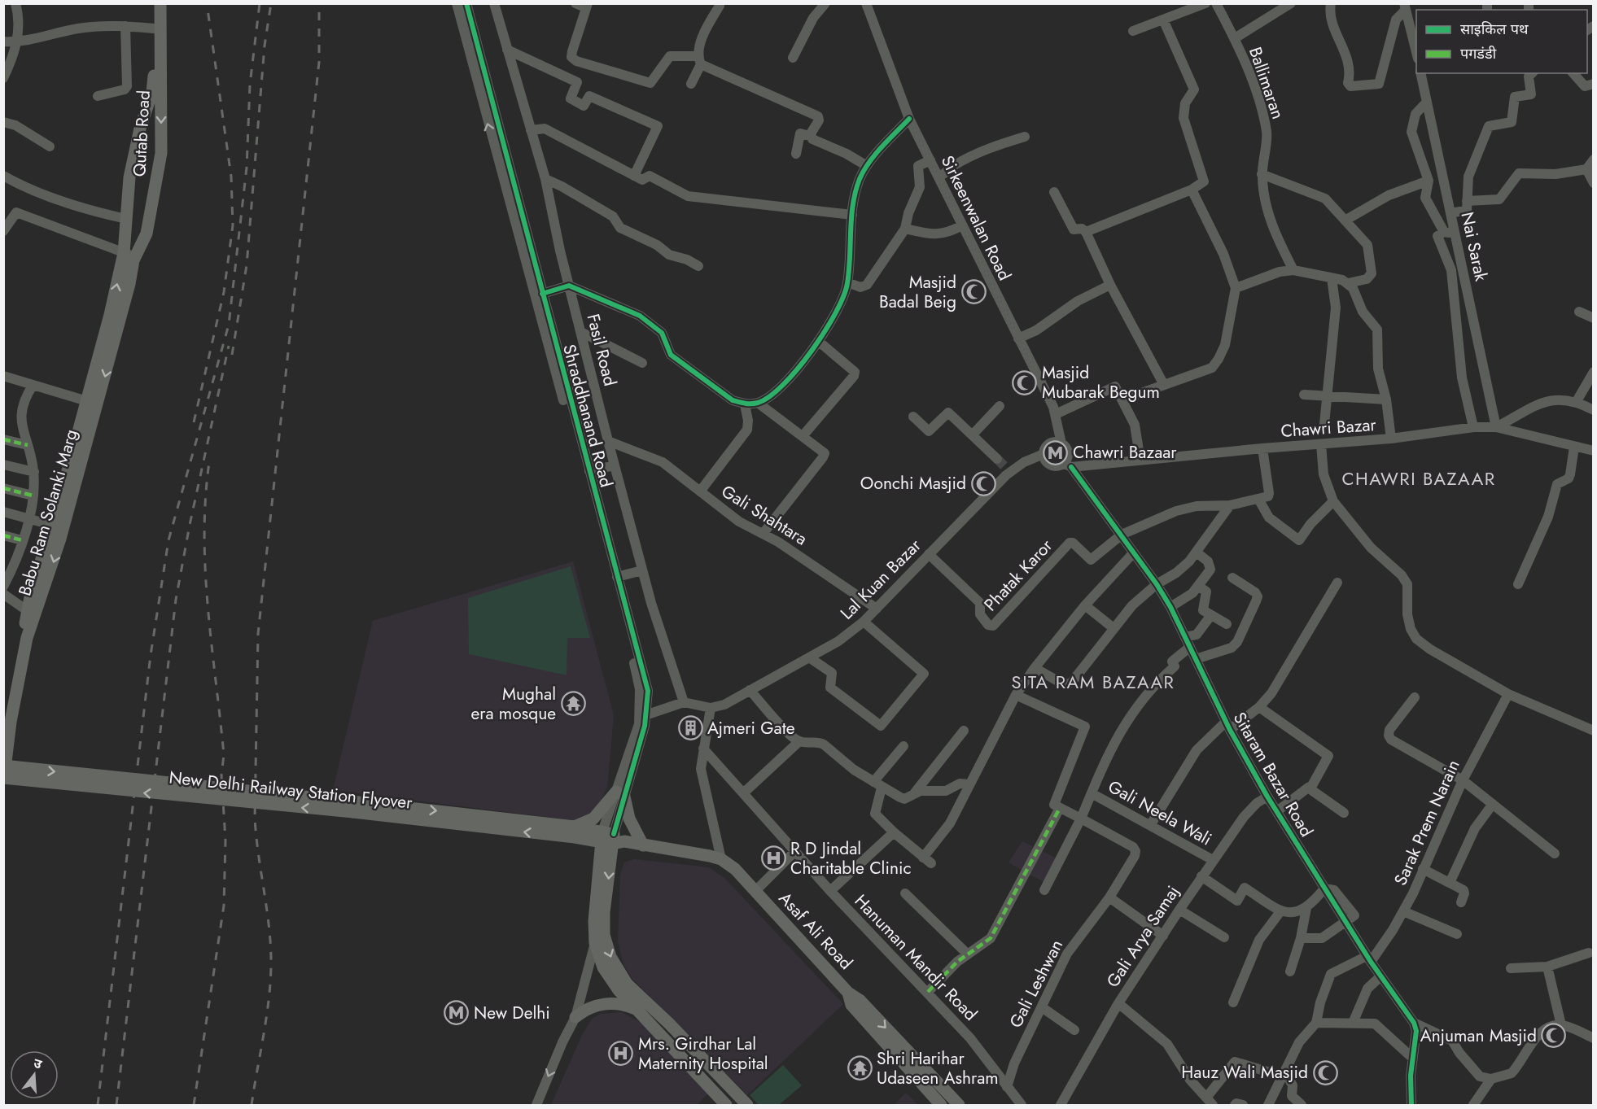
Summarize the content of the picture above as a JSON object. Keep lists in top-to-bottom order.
{
  "streets": {
    "main road": [
      "Qutab Road",
      "Babu Ram Solanki Marg",
      "New Delhi Railway Station Flyover",
      "Asaf Ali Road"
    ],
    "street": [
      "Ballimaran",
      "Sirkeenwalan Road",
      "Nai Sarak",
      "Fasil Road",
      "Shraddhanand Road",
      "Chawri Bazar",
      "Gali Shahtara",
      "Phatak Karor",
      "Lal Kuan Bazar",
      "Sitaram Bazar Road",
      "Gali Neela Wali",
      "Sarak Prem Narain",
      "Gali Arya Samaj",
      "Hanuman Mandir Road",
      "Gali Leshwan"
    ]
  },
  "crossings": [
    ["Qutab Road", "Babu Ram Solanki Marg"],
    ["Sirkeenwalan Road", "Chawri Bazar"],
    ["Sirkeenwalan Road", "Lal Kuan Bazar"],
    ["Sirkeenwalan Road", "Sitaram Bazar Road"],
    ["Nai Sarak", "Chawri Bazar"],
    ["Fasil Road", "Gali Shahtara"],
    ["Shraddhanand Road", "New Delhi Railway Station Flyover"],
    ["Shraddhanand Road", "Asaf Ali Road"],
    ["Chawri Bazar", "Lal Kuan Bazar"],
    ["Chawri Bazar", "Sitaram Bazar Road"],
    ["Babu Ram Solanki Marg", "New Delhi Railway Station Flyover"],
    ["Gali Shahtara", "Lal Kuan Bazar"],
    ["Phatak Karor", "Lal Kuan Bazar"],
    ["Phatak Karor", "Sitaram Bazar Road"],
    ["Lal Kuan Bazar", "Sitaram Bazar Road"],
    ["Sitaram Bazar Road", "Sarak Prem Narain"],
    ["Sitaram Bazar Road", "Gali Arya Samaj"],
    ["New Delhi Railway Station Flyover", "Asaf Ali Road"],
    ["Gali Neela Wali", "Gali Arya Samaj"],
    ["Hanuman Mandir Road", "Gali Leshwan"]
  ],
  "districts": ["CHAWRI BAZAAR", "SITA RAM BAZAAR"],
  "places": {
    "mosque": [
      "Masjid Badal Beig",
      "Masjid Mubarak Begum",
      "Oonchi Masjid",
      "Anjuman Masjid",
      "Hauz Wali Masjid"
    ],
    "metro station": ["Chawri Bazaar", "New Delhi"],
    "temple": ["Mughal era mosque", "Shri Harihar Udaseen Ashram"],
    "building": ["Ajmeri Gate"],
    "hospital": ["R D Jindal Charitable Clinic", "Mrs. Girdhar Lal Maternity Hospital"]
  },
  "legend": ["साइकिल पथ", "पगडंडी"],
  "north": "top"
}
